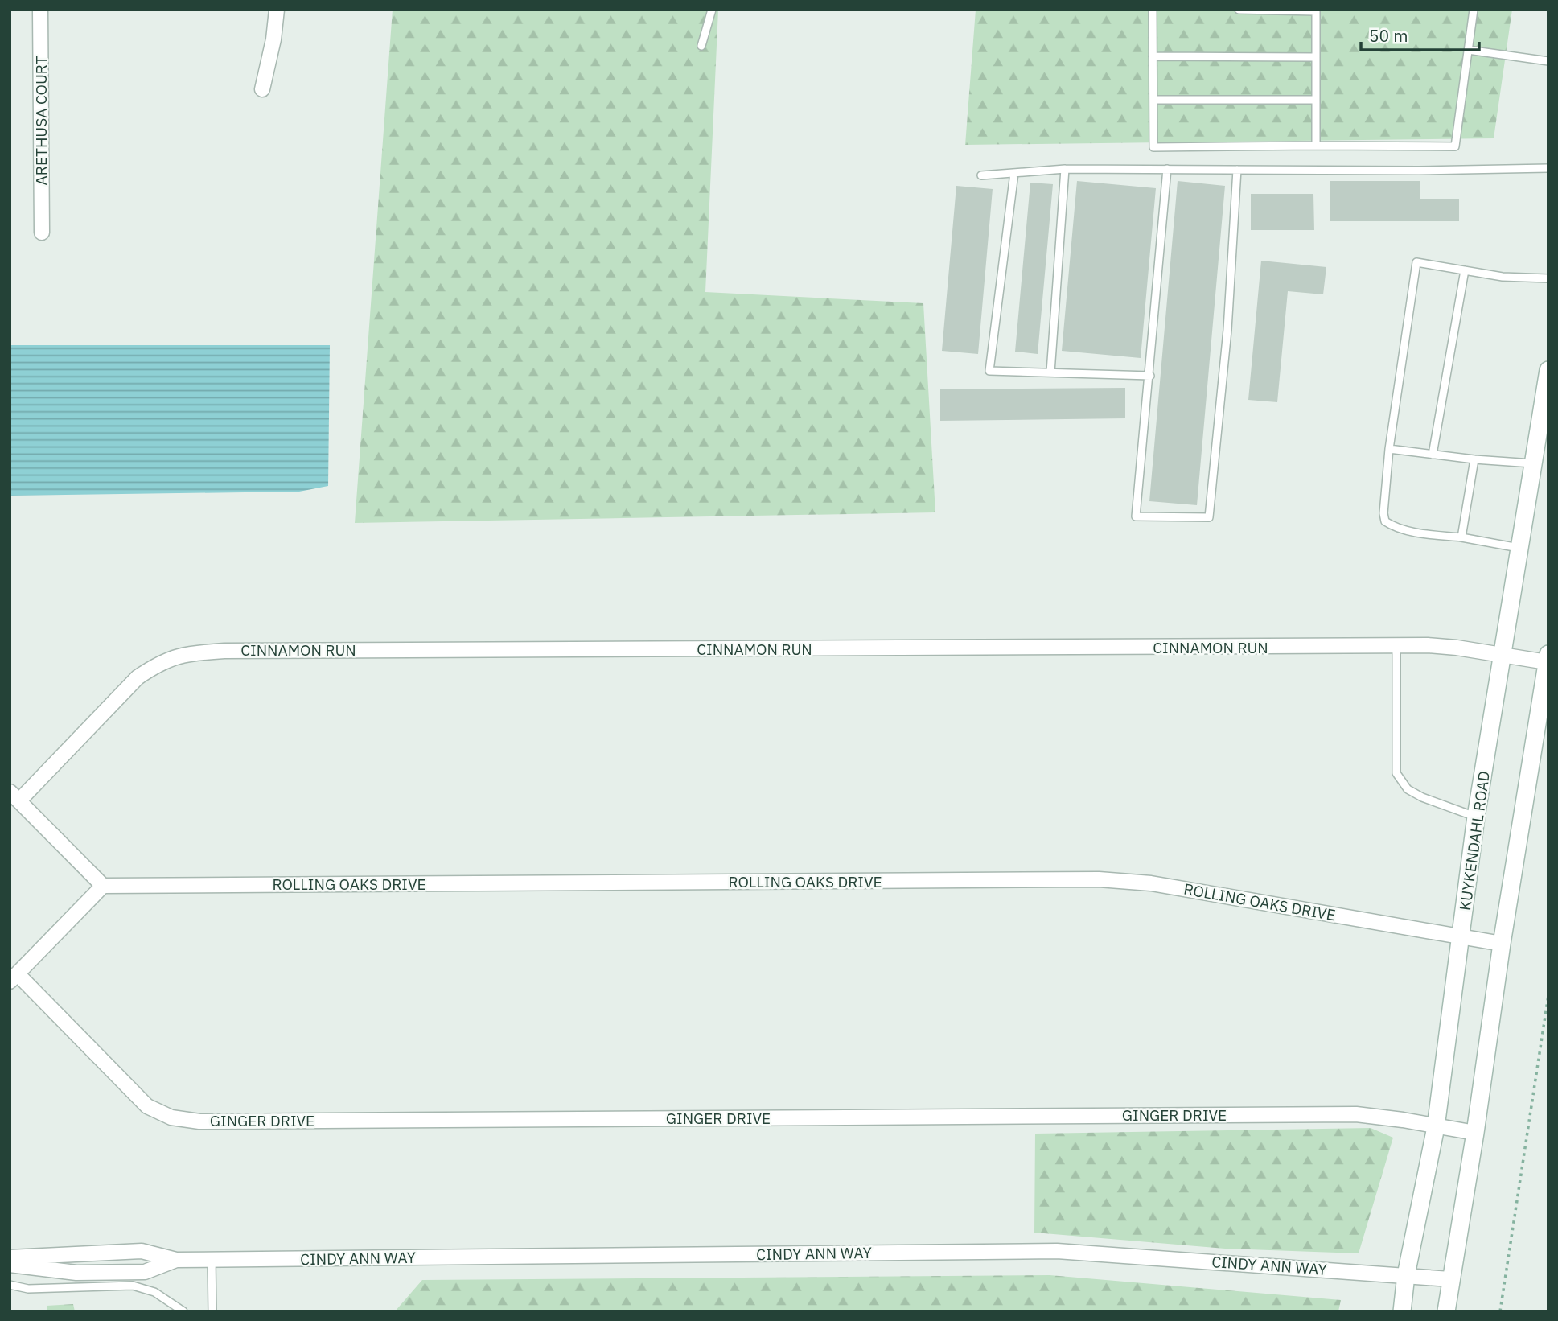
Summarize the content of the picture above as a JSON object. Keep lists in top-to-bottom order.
{
  "streets": {
    "main road": ["KUYKENDAHL ROAD"],
    "street": [
      "ARETHUSA COURT",
      "CINNAMON RUN",
      "ROLLING OAKS DRIVE",
      "GINGER DRIVE",
      "CINDY ANN WAY"
    ]
  },
  "crossings": [
    ["CINNAMON RUN", "KUYKENDAHL ROAD"],
    ["KUYKENDAHL ROAD", "ROLLING OAKS DRIVE"],
    ["KUYKENDAHL ROAD", "GINGER DRIVE"],
    ["KUYKENDAHL ROAD", "CINDY ANN WAY"]
  ],
  "scale_bar": "50 m"
}
